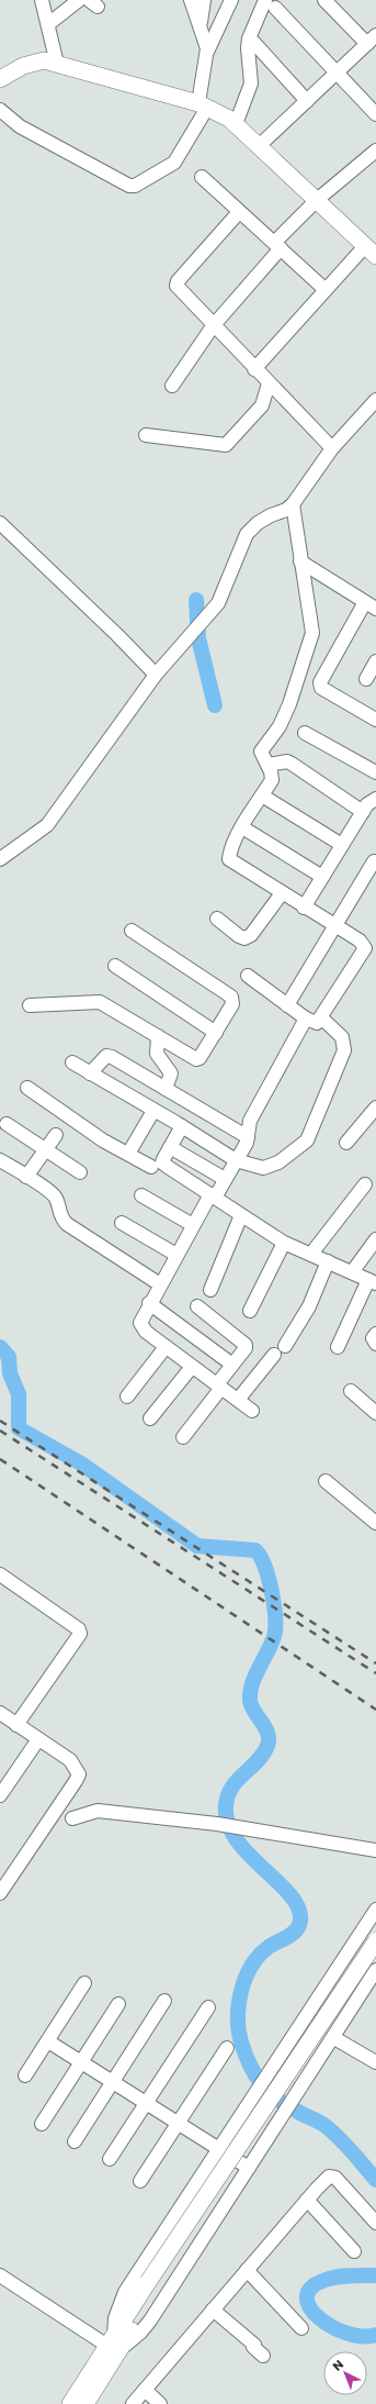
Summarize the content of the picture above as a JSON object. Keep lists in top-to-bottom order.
{
  "north": "top left"
}
